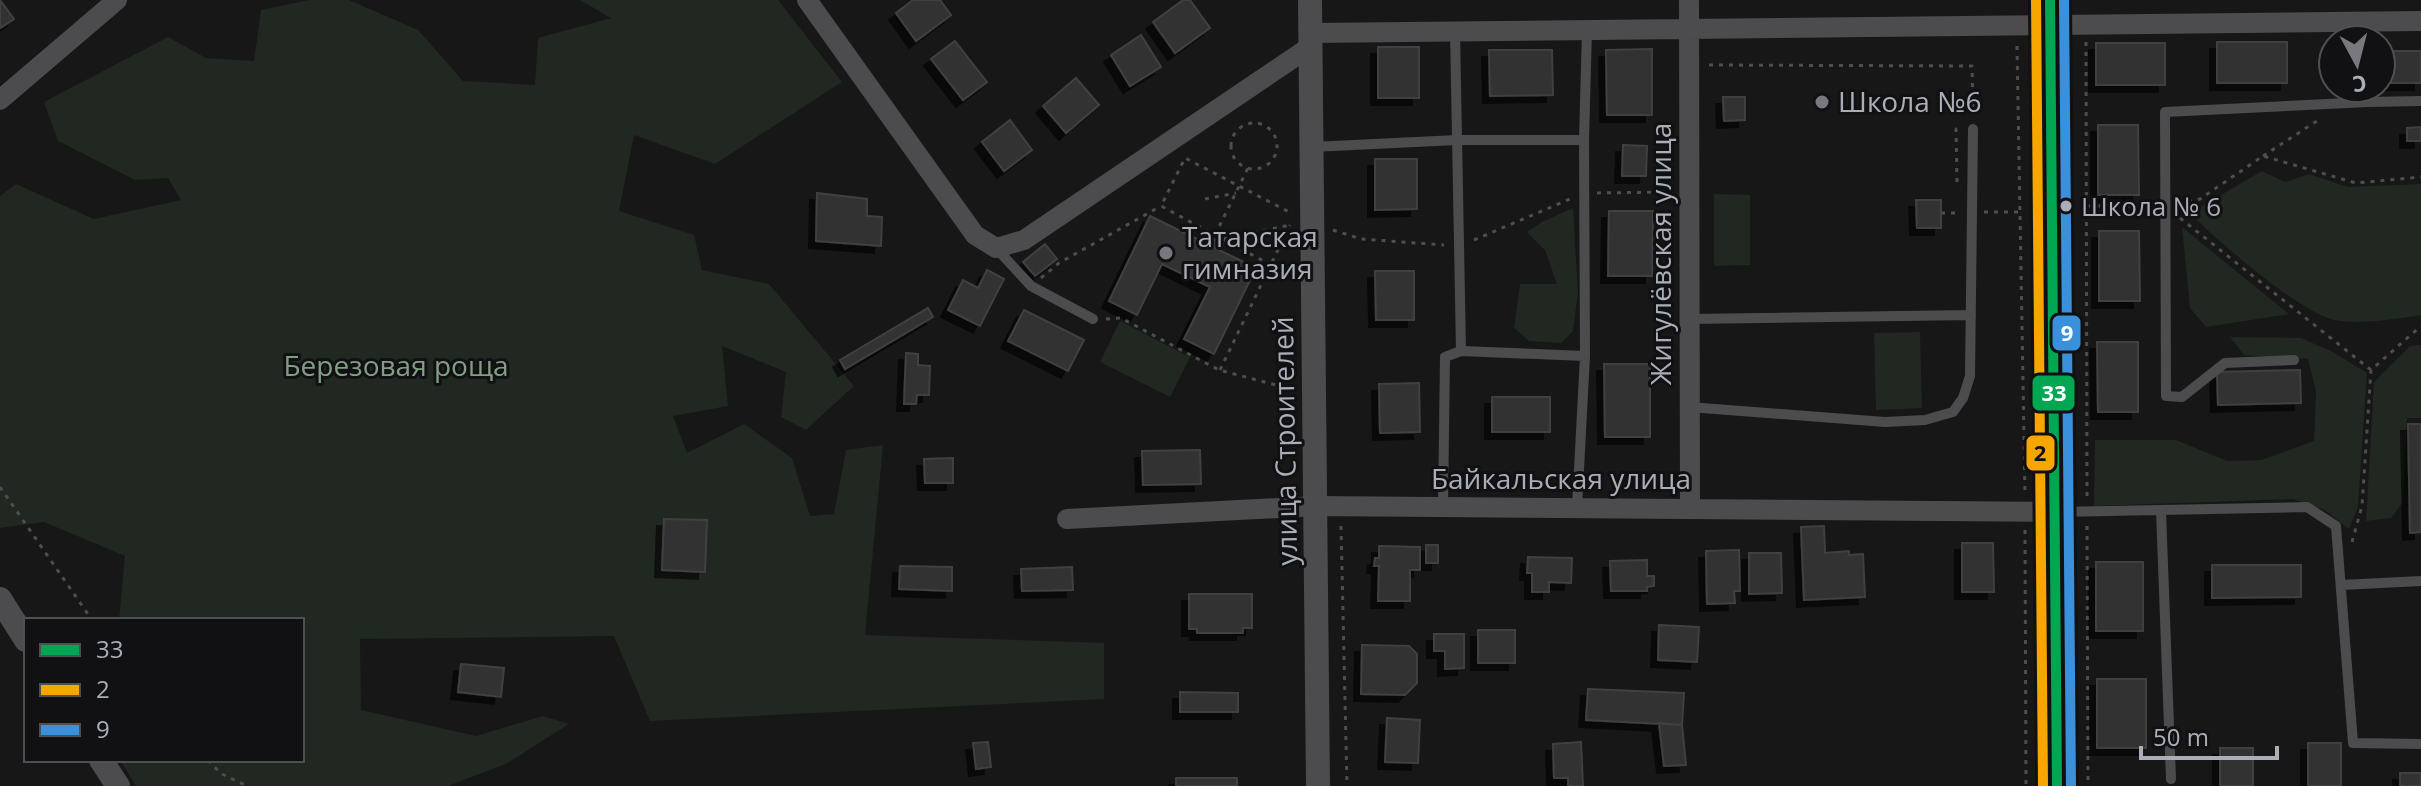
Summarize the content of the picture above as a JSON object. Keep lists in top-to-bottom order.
{
  "streets": {
    "street": ["Жигулёвская улица", "улица Строителей", "Байкальская улица"]
  },
  "crossings": [
    ["Жигулёвская улица", "Байкальская улица"],
    ["улица Строителей", "Байкальская улица"]
  ],
  "parks": ["Березовая роща"],
  "places": ["Школа №6", "Школа № 6", "Татарская гимназия"],
  "lines": ["transit line 33", "transit line 2", "transit line 9"],
  "legend": ["33", "2", "9"],
  "scale_bar": "50 m",
  "north": "bottom"
}
